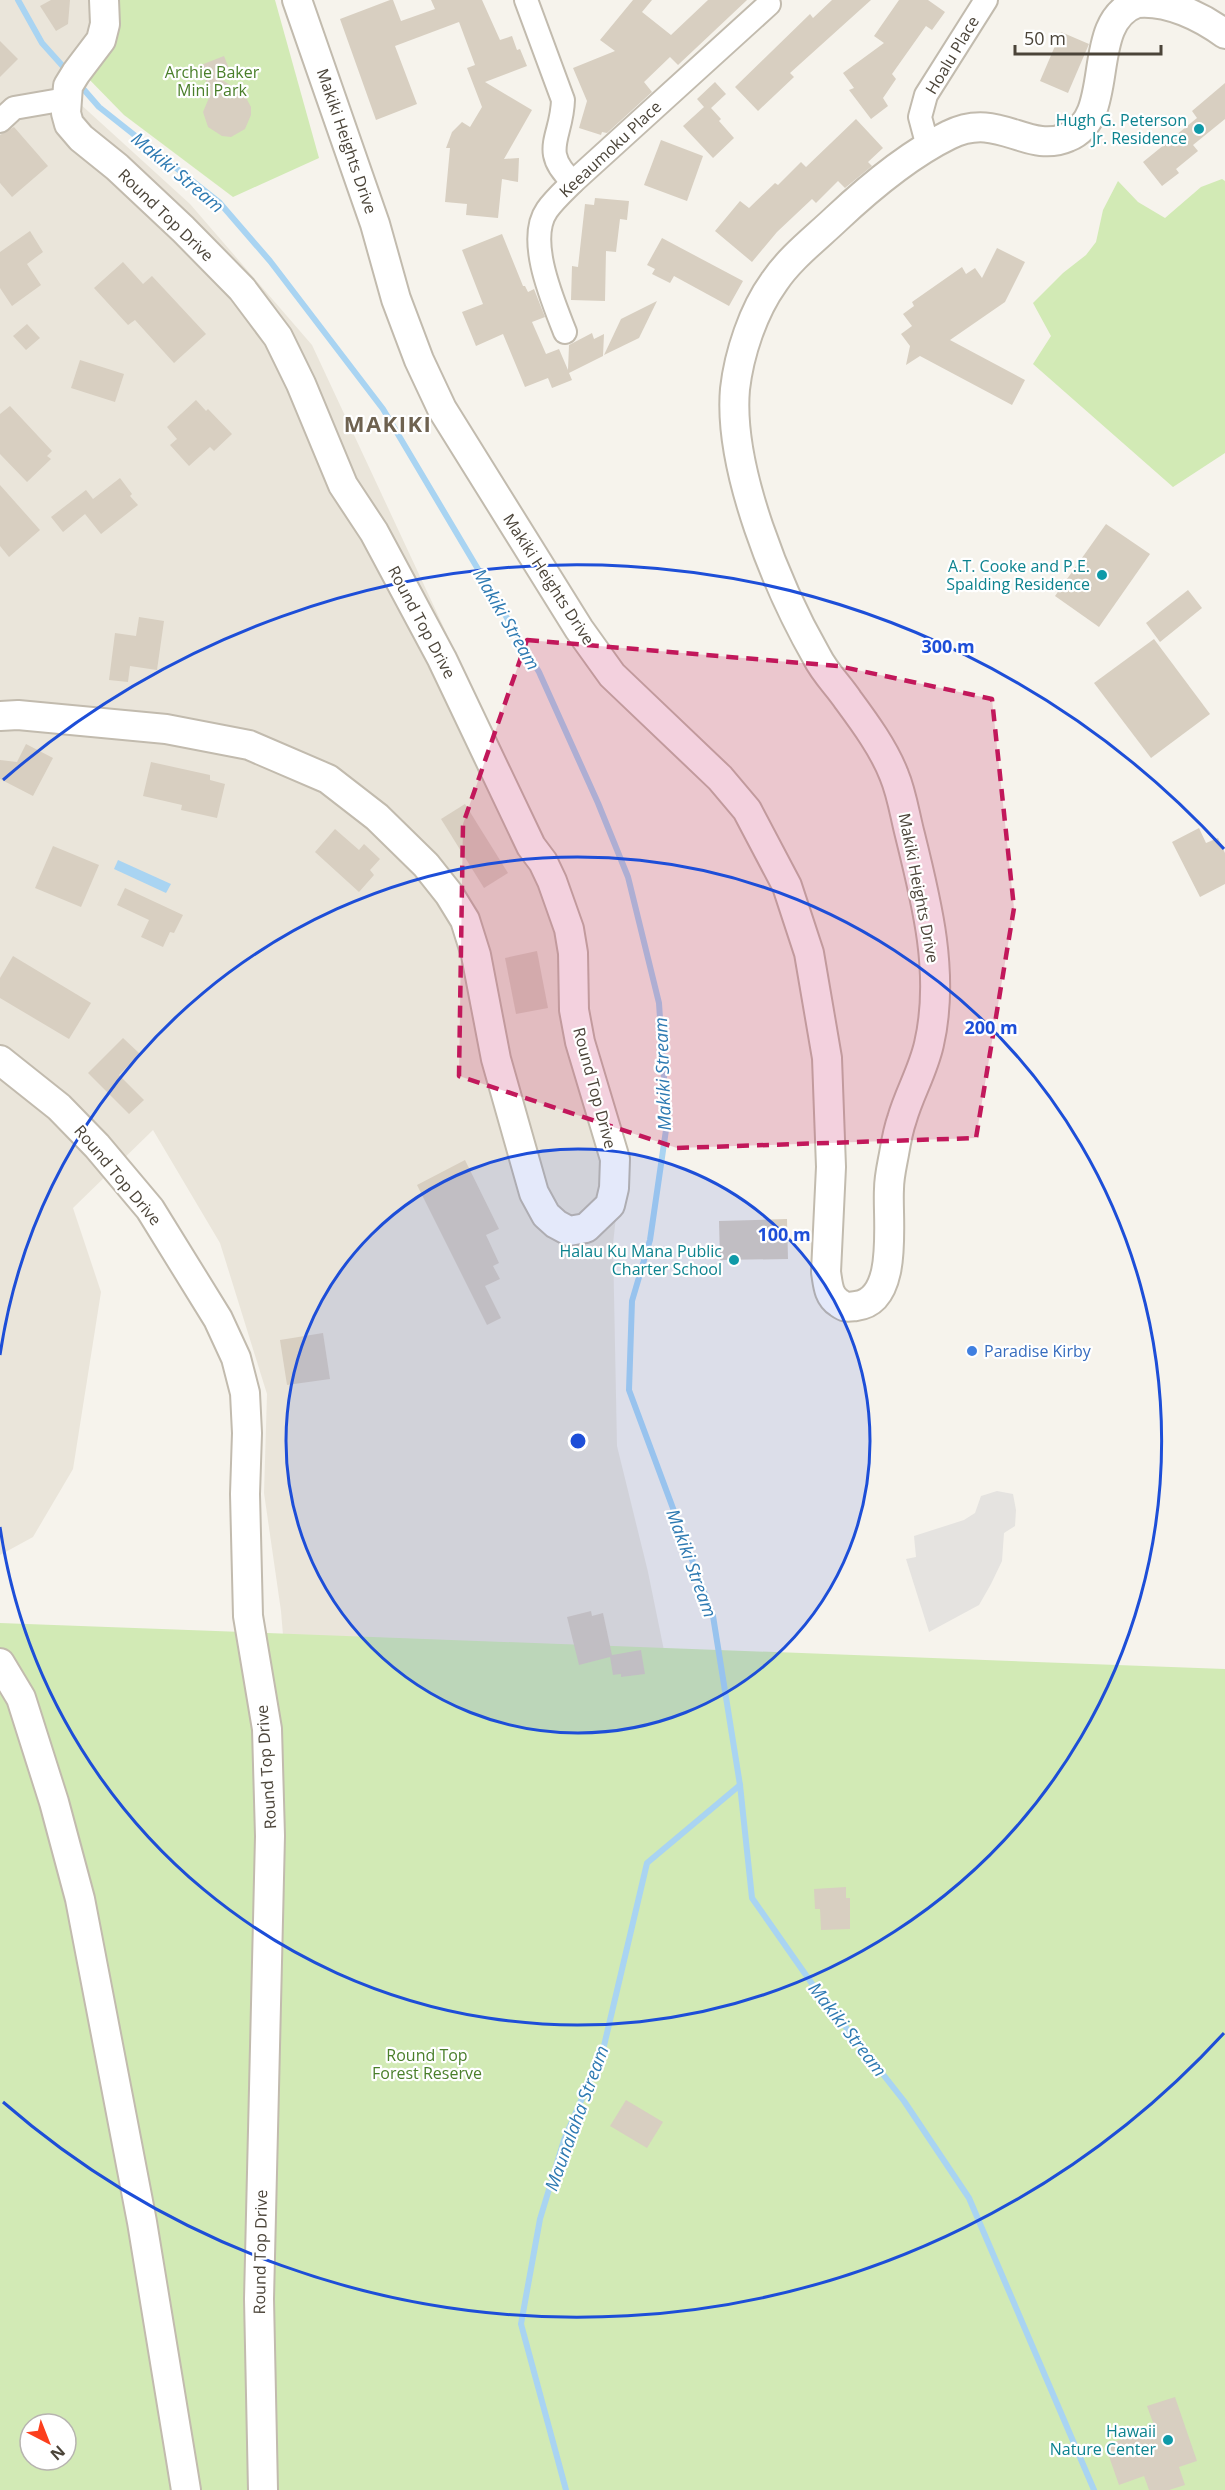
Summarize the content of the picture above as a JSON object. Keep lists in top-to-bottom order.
{
  "streets": {
    "street": [
      "Hoalu Place",
      "Makiki Heights Drive",
      "Keeaumoku Place",
      "Round Top Drive"
    ]
  },
  "crossings": [
    ["Hoalu Place", "Makiki Heights Drive"]
  ],
  "districts": ["MAKIKI"],
  "water": ["Makiki Stream", "Maunalaha Stream"],
  "parks": ["Archie Baker Mini Park", "Round Top Forest Reserve"],
  "places": [
    "Hugh G. Peterson Jr. Residence",
    "A.T. Cooke and P.E. Spalding Residence",
    "Halau Ku Mana Public Charter School",
    "Paradise Kirby",
    "Hawaii Nature Center"
  ],
  "scale_bar": "50 m",
  "north": "bottom right",
  "rings": ["300 m", "200 m", "100 m"]
}
